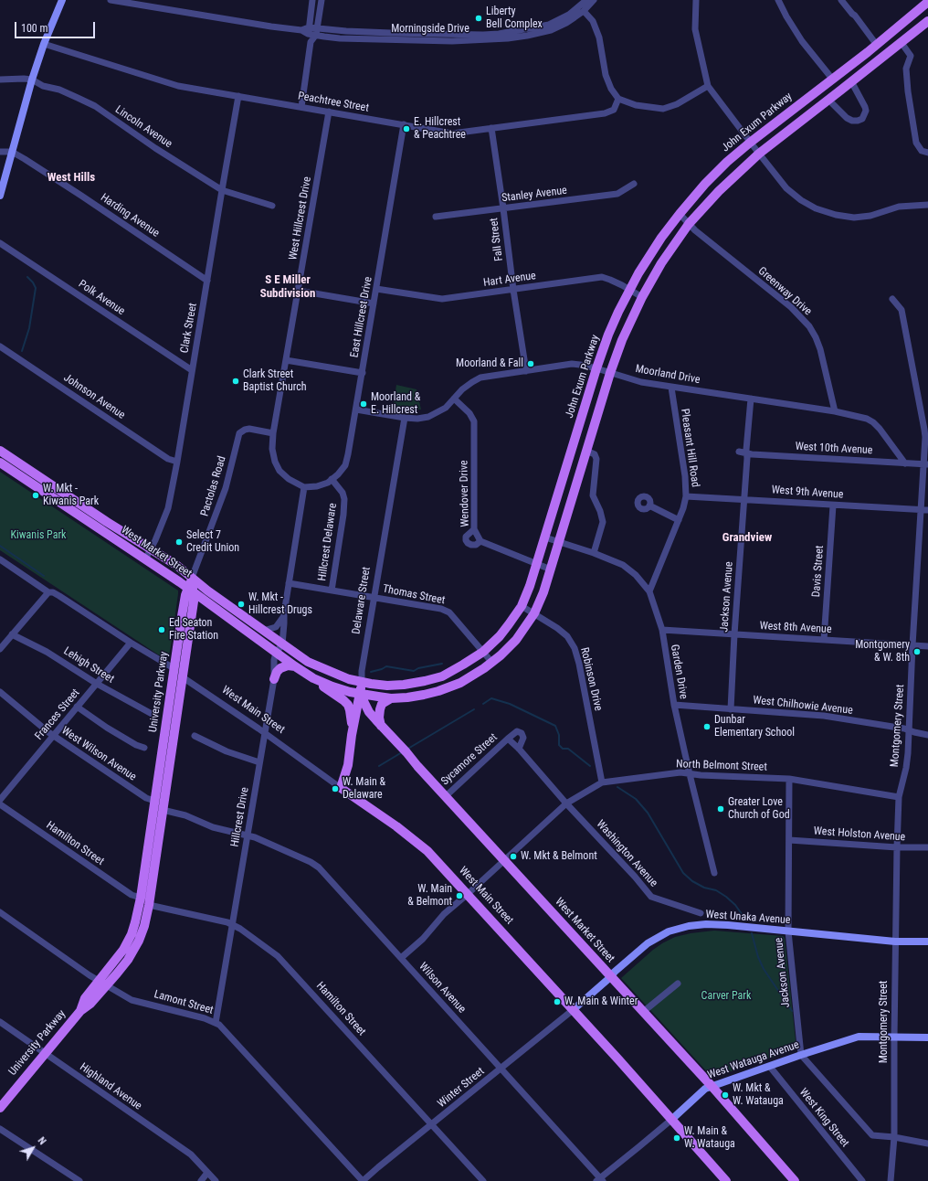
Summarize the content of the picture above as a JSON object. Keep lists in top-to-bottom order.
{
  "streets": {
    "main road": [
      "John Exum Parkway",
      "West Market Street",
      "Delaware Street",
      "University Parkway",
      "West Main Street",
      "West Unaka Avenue",
      "West Watauga Avenue"
    ],
    "street": [
      "Morningside Drive",
      "Peachtree Street",
      "Lincoln Avenue",
      "Stanley Avenue",
      "Harding Avenue",
      "West Hillcrest Drive",
      "Fall Street",
      "Hart Avenue",
      "Greenway Drive",
      "Polk Avenue",
      "East Hillcrest Drive",
      "Clark Street",
      "Moorland Drive",
      "Johnson Avenue",
      "Pleasant Hill Road",
      "West 10th Avenue",
      "Pactolas Road",
      "West 9th Avenue",
      "Wendover Drive",
      "Hillcrest Delaware",
      "Davis Street",
      "Thomas Street",
      "Jackson Avenue",
      "West 8th Avenue",
      "Lehigh Street",
      "Garden Drive",
      "Robinson Drive",
      "West Chilhowie Avenue",
      "Frances Street",
      "Montgomery Street",
      "West Wilson Avenue",
      "Sycamore Street",
      "North Belmont Street",
      "Hillcrest Drive",
      "West Holston Avenue",
      "Hamilton Street",
      "Washington Avenue",
      "Wilson Avenue",
      "Lamont Street",
      "Highland Avenue",
      "Winter Street",
      "West King Street"
    ]
  },
  "crossings": [
    ["Peachtree Street", "West Hillcrest Drive"],
    ["Peachtree Street", "Fall Street"],
    ["Peachtree Street", "East Hillcrest Drive"],
    ["Peachtree Street", "Clark Street"],
    ["John Exum Parkway", "Hart Avenue"],
    ["John Exum Parkway", "Greenway Drive"],
    ["John Exum Parkway", "Moorland Drive"],
    ["John Exum Parkway", "West Market Street"],
    ["John Exum Parkway", "Thomas Street"],
    ["John Exum Parkway", "Delaware Street"],
    ["John Exum Parkway", "Garden Drive"],
    ["John Exum Parkway", "Robinson Drive"],
    ["Lincoln Avenue", "Clark Street"],
    ["Stanley Avenue", "Fall Street"],
    ["Harding Avenue", "Clark Street"],
    ["West Hillcrest Drive", "East Hillcrest Drive"],
    ["West Hillcrest Drive", "Pactolas Road"],
    ["Fall Street", "Hart Avenue"],
    ["Fall Street", "Moorland Drive"],
    ["Hart Avenue", "East Hillcrest Drive"],
    ["Greenway Drive", "Moorland Drive"],
    ["Polk Avenue", "Clark Street"],
    ["East Hillcrest Drive", "Moorland Drive"],
    ["East Hillcrest Drive", "Hillcrest Delaware"],
    ["Clark Street", "Johnson Avenue"],
    ["Clark Street", "West Market Street"],
    ["Moorland Drive", "Pleasant Hill Road"],
    ["Moorland Drive", "West 10th Avenue"],
    ["Moorland Drive", "Wendover Drive"],
    ["Moorland Drive", "Jackson Avenue"],
    ["Moorland Drive", "Delaware Street"],
    ["Pleasant Hill Road", "West 9th Avenue"],
    ["Pleasant Hill Road", "Garden Drive"],
    ["West 10th Avenue", "Jackson Avenue"],
    ["West 10th Avenue", "Montgomery Street"],
    ["Pactolas Road", "West Market Street"],
    ["Pactolas Road", "University Parkway"],
    ["West 9th Avenue", "Davis Street"],
    ["West 9th Avenue", "Jackson Avenue"],
    ["West 9th Avenue", "Montgomery Street"],
    ["Hillcrest Delaware", "Thomas Street"],
    ["West Market Street", "Delaware Street"],
    ["West Market Street", "University Parkway"],
    ["West Market Street", "Sycamore Street"],
    ["West Market Street", "North Belmont Street"],
    ["West Market Street", "Hillcrest Drive"],
    ["West Market Street", "West Unaka Avenue"],
    ["West Market Street", "West Watauga Avenue"],
    ["Davis Street", "West 8th Avenue"],
    ["Thomas Street", "Delaware Street"],
    ["Jackson Avenue", "West 8th Avenue"],
    ["Jackson Avenue", "West Chilhowie Avenue"],
    ["Jackson Avenue", "North Belmont Street"],
    ["Jackson Avenue", "West Holston Avenue"],
    ["Jackson Avenue", "West Unaka Avenue"],
    ["Jackson Avenue", "West Watauga Avenue"],
    ["Delaware Street", "West Main Street"],
    ["West 8th Avenue", "Garden Drive"],
    ["West 8th Avenue", "Montgomery Street"],
    ["Lehigh Street", "Frances Street"],
    ["Garden Drive", "West Chilhowie Avenue"],
    ["Garden Drive", "North Belmont Street"],
    ["Robinson Drive", "North Belmont Street"],
    ["University Parkway", "West Main Street"],
    ["University Parkway", "West Wilson Avenue"],
    ["University Parkway", "Hamilton Street"],
    ["University Parkway", "Lamont Street"],
    ["University Parkway", "Highland Avenue"],
    ["West Chilhowie Avenue", "Montgomery Street"],
    ["West Main Street", "North Belmont Street"],
    ["West Main Street", "Hillcrest Drive"],
    ["West Main Street", "West Unaka Avenue"],
    ["West Main Street", "West Watauga Avenue"],
    ["West Main Street", "Winter Street"],
    ["Frances Street", "West Wilson Avenue"],
    ["Montgomery Street", "North Belmont Street"],
    ["Montgomery Street", "West Holston Avenue"],
    ["Montgomery Street", "West Unaka Avenue"],
    ["Montgomery Street", "West Watauga Avenue"],
    ["Sycamore Street", "Washington Avenue"],
    ["North Belmont Street", "Washington Avenue"],
    ["North Belmont Street", "Wilson Avenue"],
    ["Hillcrest Drive", "Hamilton Street"],
    ["Hillcrest Drive", "Wilson Avenue"],
    ["Hillcrest Drive", "Lamont Street"],
    ["Hamilton Street", "Winter Street"],
    ["West Unaka Avenue", "Winter Street"],
    ["Wilson Avenue", "West Watauga Avenue"],
    ["Wilson Avenue", "Winter Street"],
    ["Lamont Street", "Winter Street"],
    ["West Watauga Avenue", "West King Street"]
  ],
  "districts": ["West Hills", "S E Miller Subdivision", "Grandview"],
  "parks": ["Kiwanis Park", "Carver Park"],
  "places": [
    "Liberty Bell Complex",
    "E. Hillcrest & Peachtree",
    "Moorland & Fall",
    "Clark Street Baptist Church",
    "Moorland & E. Hillcrest",
    "W. Mkt - Kiwanis Park",
    "Select 7 Credit Union",
    "W. Mkt - Hillcrest Drugs",
    "Ed Seaton Fire Station",
    "Montgomery & W. 8th",
    "Dunbar Elementary School",
    "W. Main & Delaware",
    "Greater Love Church of God",
    "W. Mkt & Belmont",
    "W. Main & Belmont",
    "W. Main & Winter",
    "W. Mkt & W. Watauga",
    "W. Main & W. Watauga"
  ],
  "scale_bar": "100 m",
  "north": "top right"
}
